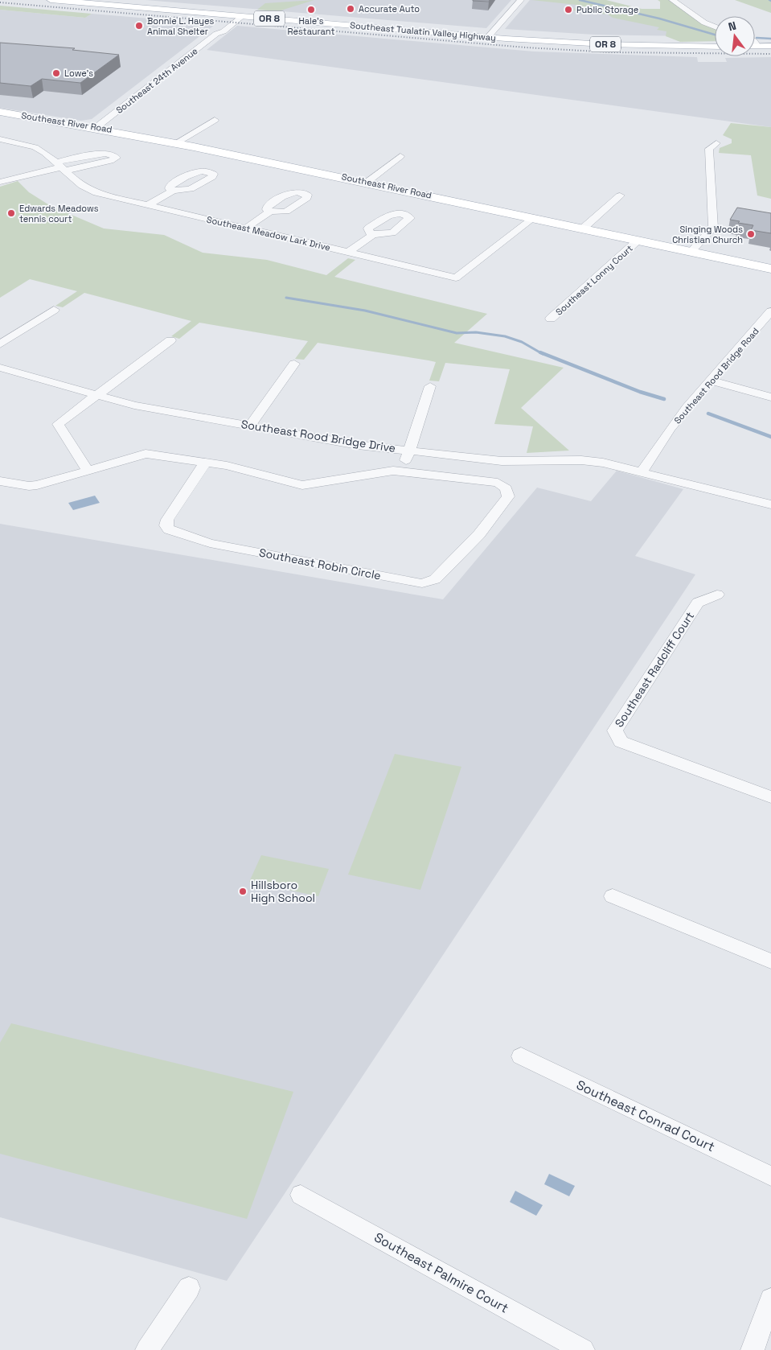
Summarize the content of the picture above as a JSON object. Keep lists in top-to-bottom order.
{
  "streets": {
    "main road": ["OR 8", "Southeast Tualatin Valley Highway", "Southeast River Road"],
    "street": [
      "Southeast 24th Avenue",
      "Southeast Meadow Lark Drive",
      "Southeast Lonny Court",
      "Southeast Rood Bridge Road",
      "Southeast Rood Bridge Drive",
      "Southeast Robin Circle",
      "Southeast Radcliff Court",
      "Southeast Conrad Court",
      "Southeast Palmire Court"
    ]
  },
  "crossings": [
    ["Southeast Tualatin Valley Highway", "Southeast 24th Avenue"],
    ["Southeast 24th Avenue", "Southeast River Road"],
    ["Southeast River Road", "Southeast Meadow Lark Drive"],
    ["Southeast River Road", "Southeast Lonny Court"],
    ["Southeast Rood Bridge Road", "Southeast Rood Bridge Drive"]
  ],
  "places": [
    "Accurate Auto",
    "Hale's Restaurant",
    "Public Storage",
    "Bonnie L. Hayes Animal Shelter",
    "Lowe's",
    "Edwards Meadows tennis court",
    "Singing Woods Christian Church",
    "Hillsboro High School"
  ],
  "north": "top"
}
